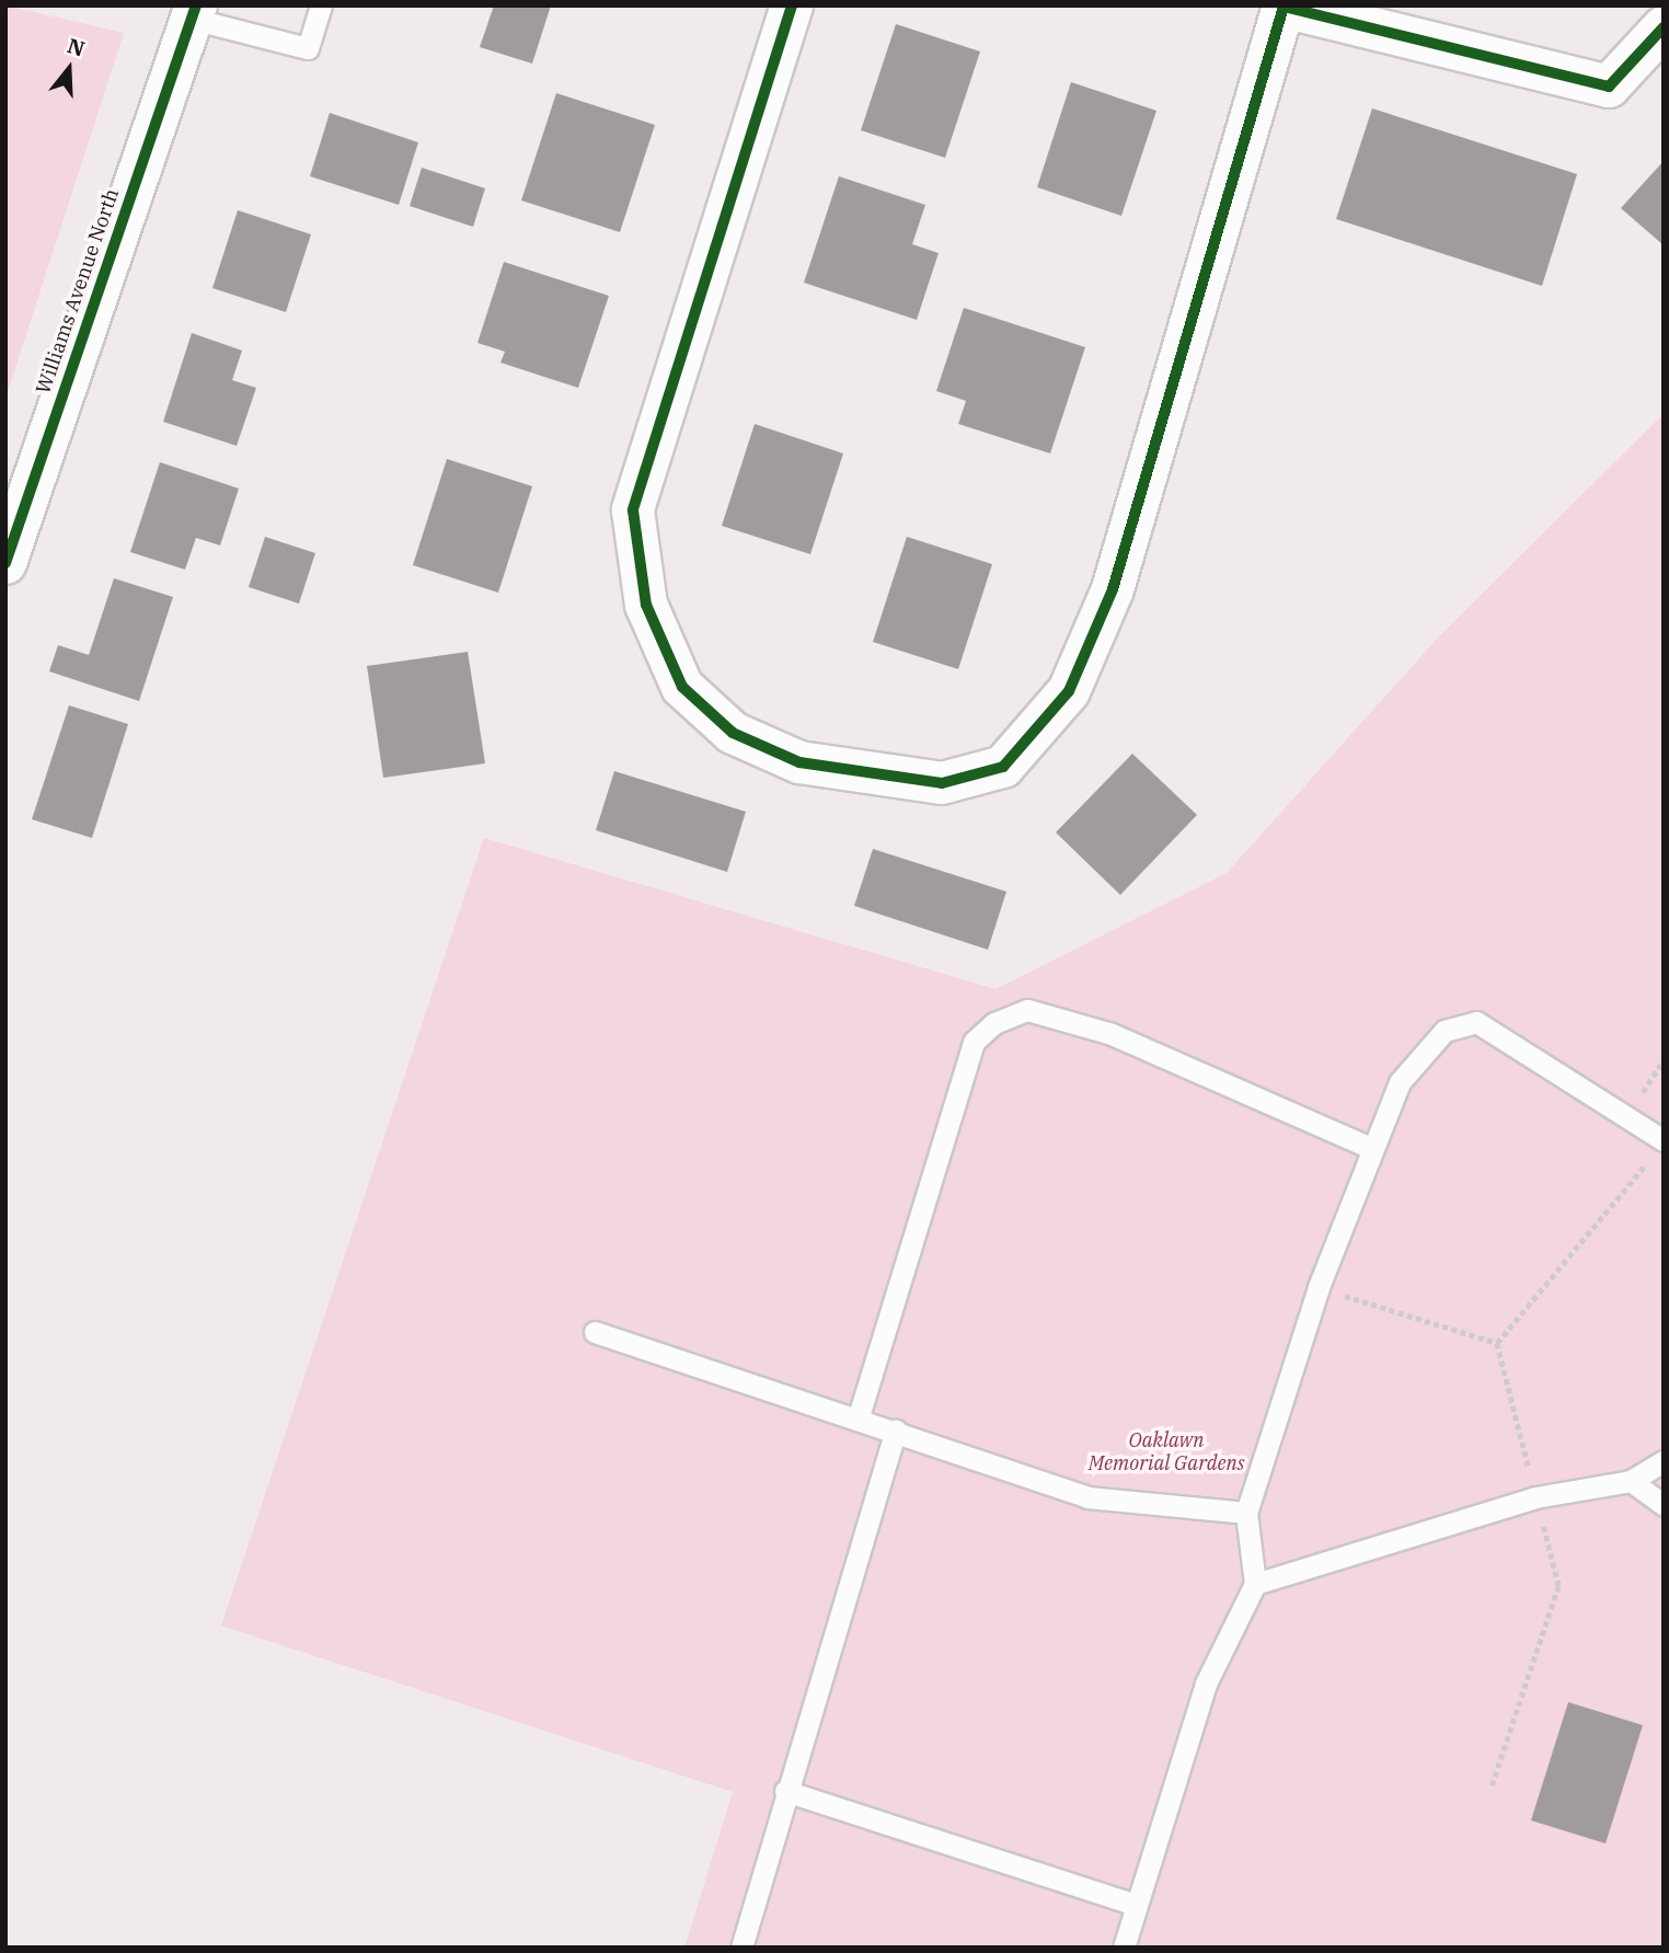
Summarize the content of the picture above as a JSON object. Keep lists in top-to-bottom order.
{
  "streets": {
    "street": ["Williams Avenue North"]
  },
  "parks": ["Oaklawn Memorial Gardens"],
  "north": "top"
}
